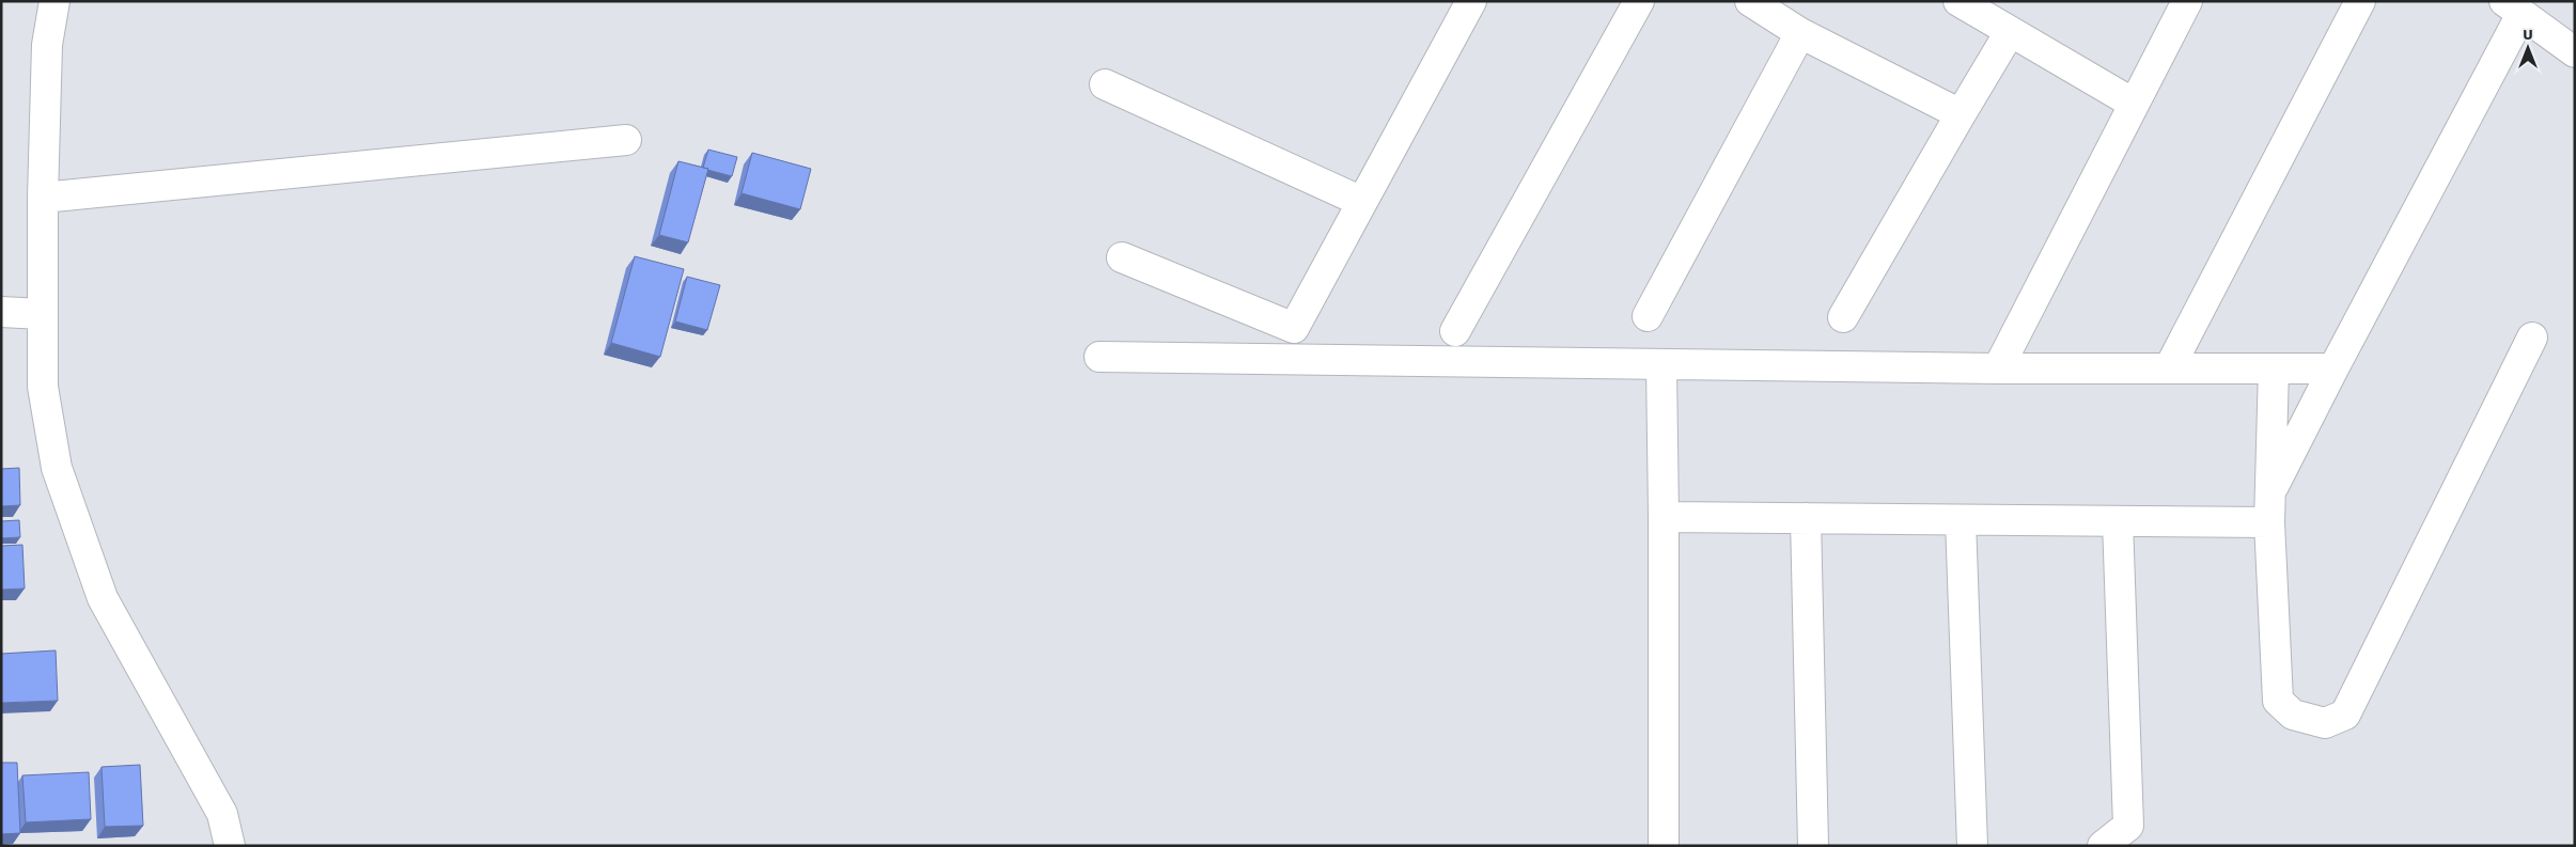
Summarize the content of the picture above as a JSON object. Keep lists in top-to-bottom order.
{
  "north": "top"
}
